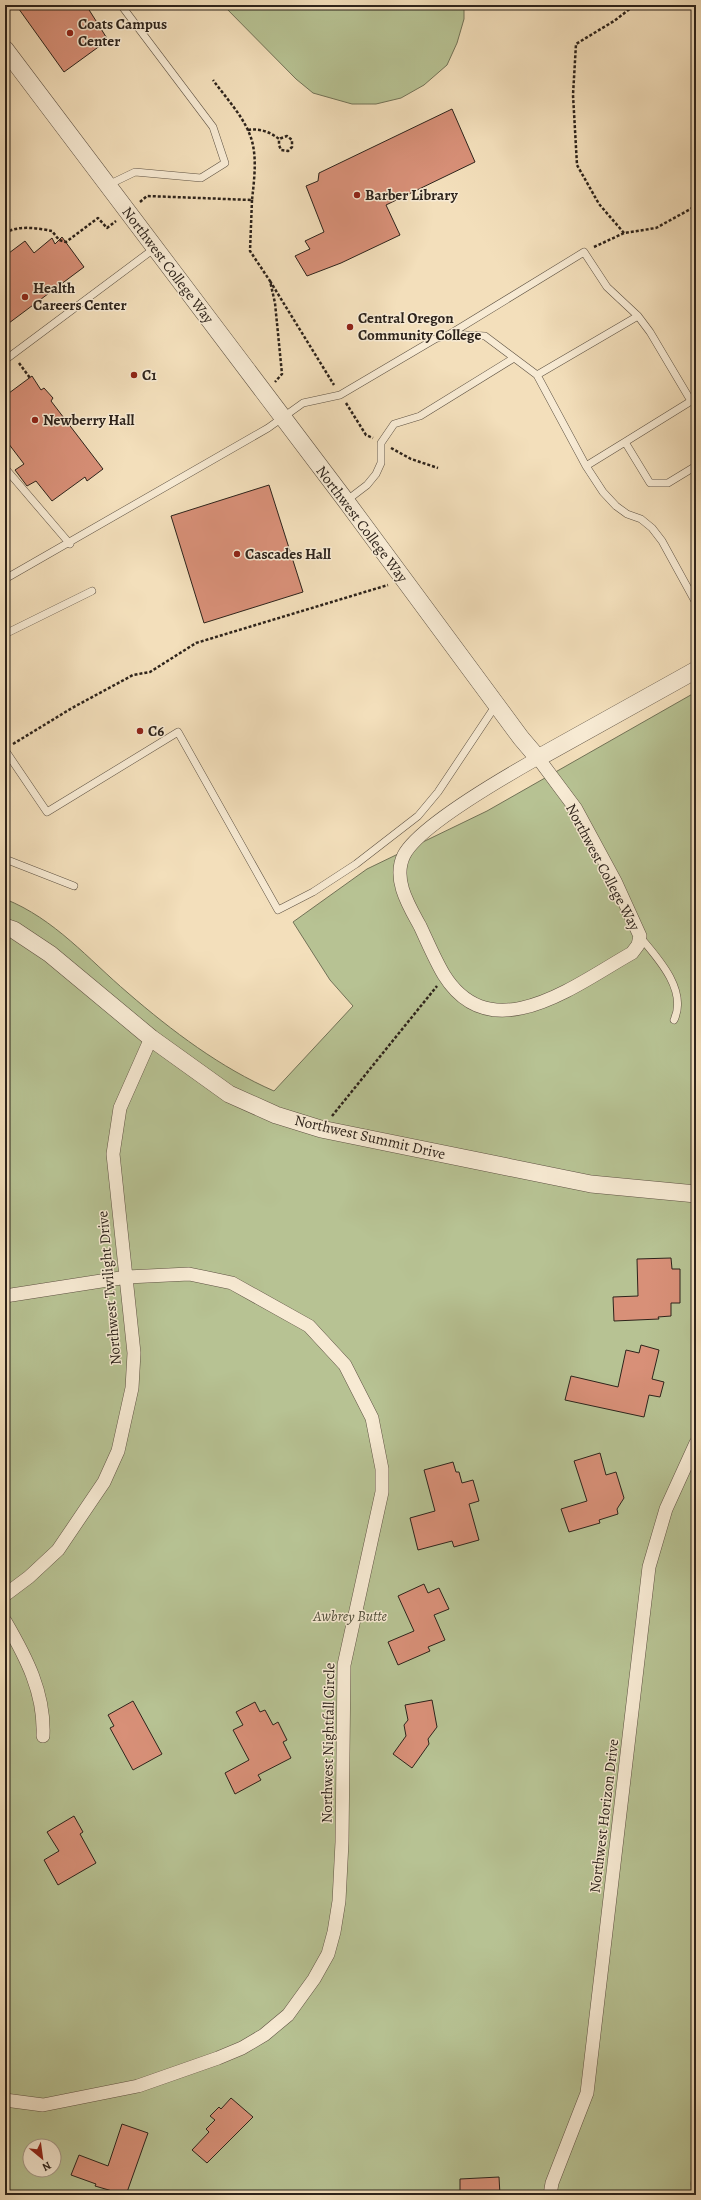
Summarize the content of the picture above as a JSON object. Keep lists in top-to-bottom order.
{
  "streets": {
    "street": [
      "Northwest College Way",
      "Northwest Summit Drive",
      "Northwest Twilight Drive",
      "Northwest Nightfall Circle",
      "Northwest Horizon Drive"
    ]
  },
  "crossings": [
    ["Northwest Summit Drive", "Northwest Twilight Drive"],
    ["Northwest Twilight Drive", "Northwest Nightfall Circle"]
  ],
  "parks": ["Awbrey Butte"],
  "places": [
    "Coats Campus Center",
    "Barber Library",
    "Health Careers Center",
    "Central Oregon Community College",
    "C1",
    "Newberry Hall",
    "Cascades Hall",
    "C6"
  ],
  "north": "bottom right"
}
